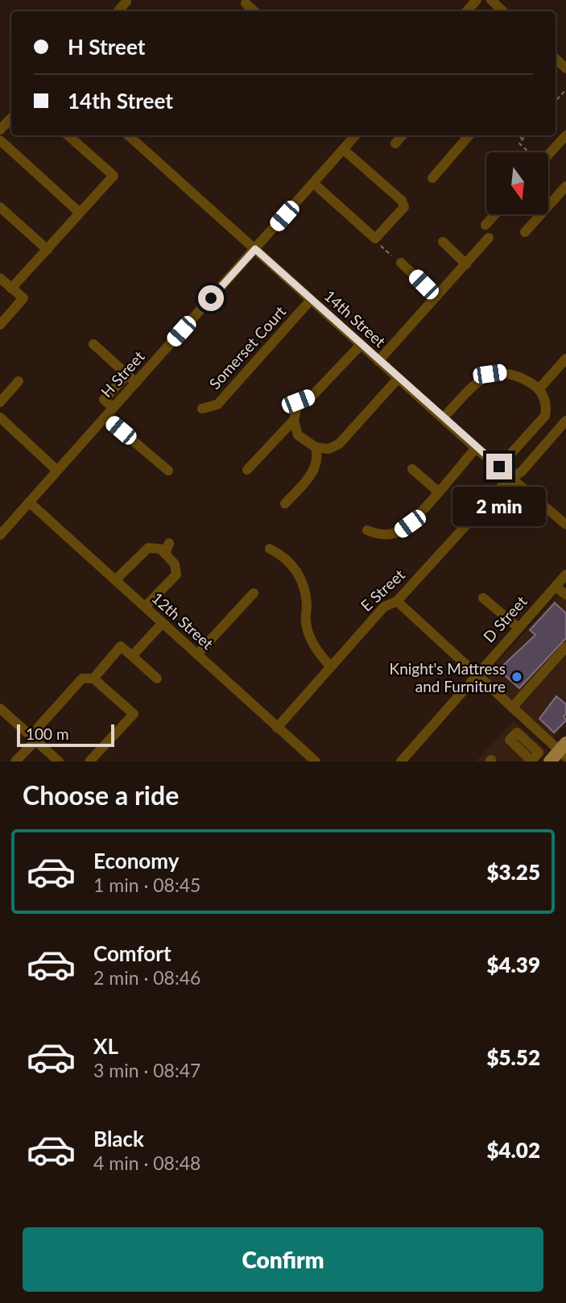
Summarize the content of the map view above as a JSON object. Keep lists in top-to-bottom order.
{
  "streets": {
    "street": [
      "14th Street",
      "Somerset Court",
      "H Street",
      "E Street",
      "D Street",
      "12th Street"
    ]
  },
  "crossings": [
    ["14th Street", "Somerset Court"],
    ["14th Street", "H Street"],
    ["14th Street", "E Street"],
    ["H Street", "12th Street"],
    ["E Street", "12th Street"]
  ],
  "places": ["Knight's Mattress and Furniture"],
  "scale_bar": "100 m",
  "north": "bottom",
  "page": {
    "banner": ["H Street", "14th Street"],
    "bubble": "2 min",
    "scale": "100 m",
    "heading": "Choose a ride",
    "list": [
      {
        "name": "Economy",
        "note": "1 min · 08:45",
        "value": "$3.25"
      },
      {
        "name": "Comfort",
        "note": "2 min · 08:46",
        "value": "$4.39"
      },
      {
        "name": "XL",
        "note": "3 min · 08:47",
        "value": "$5.52"
      },
      {
        "name": "Black",
        "note": "4 min · 08:48",
        "value": "$4.02"
      }
    ],
    "buttons": "Confirm"
  }
}
